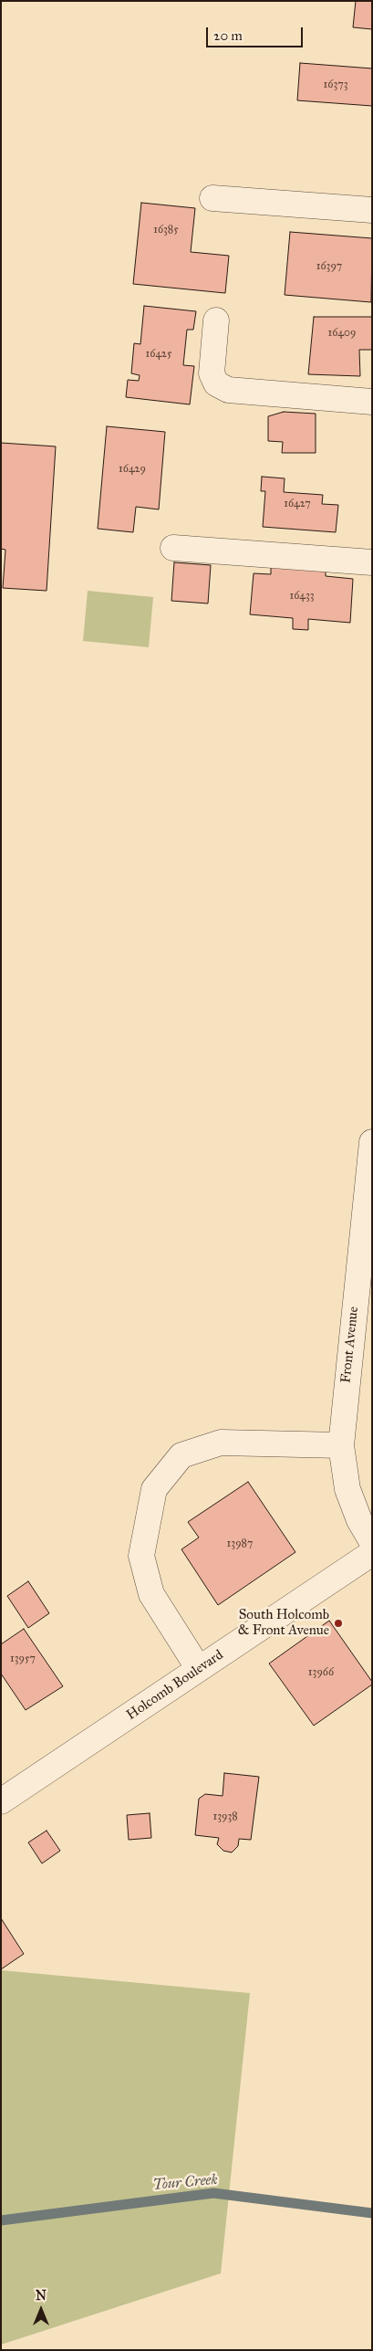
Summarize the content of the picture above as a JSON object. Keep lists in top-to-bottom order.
{
  "streets": {
    "street": ["Front Avenue", "Holcomb Boulevard"]
  },
  "water": ["Tour Creek"],
  "places": ["South Holcomb & Front Avenue"],
  "house_numbers": [
    "16373",
    "16385",
    "16397",
    "16409",
    "16425",
    "16429",
    "16427",
    "16433",
    "13987",
    "13957",
    "13966",
    "13938"
  ],
  "scale_bar": "20 m",
  "north": "top"
}
